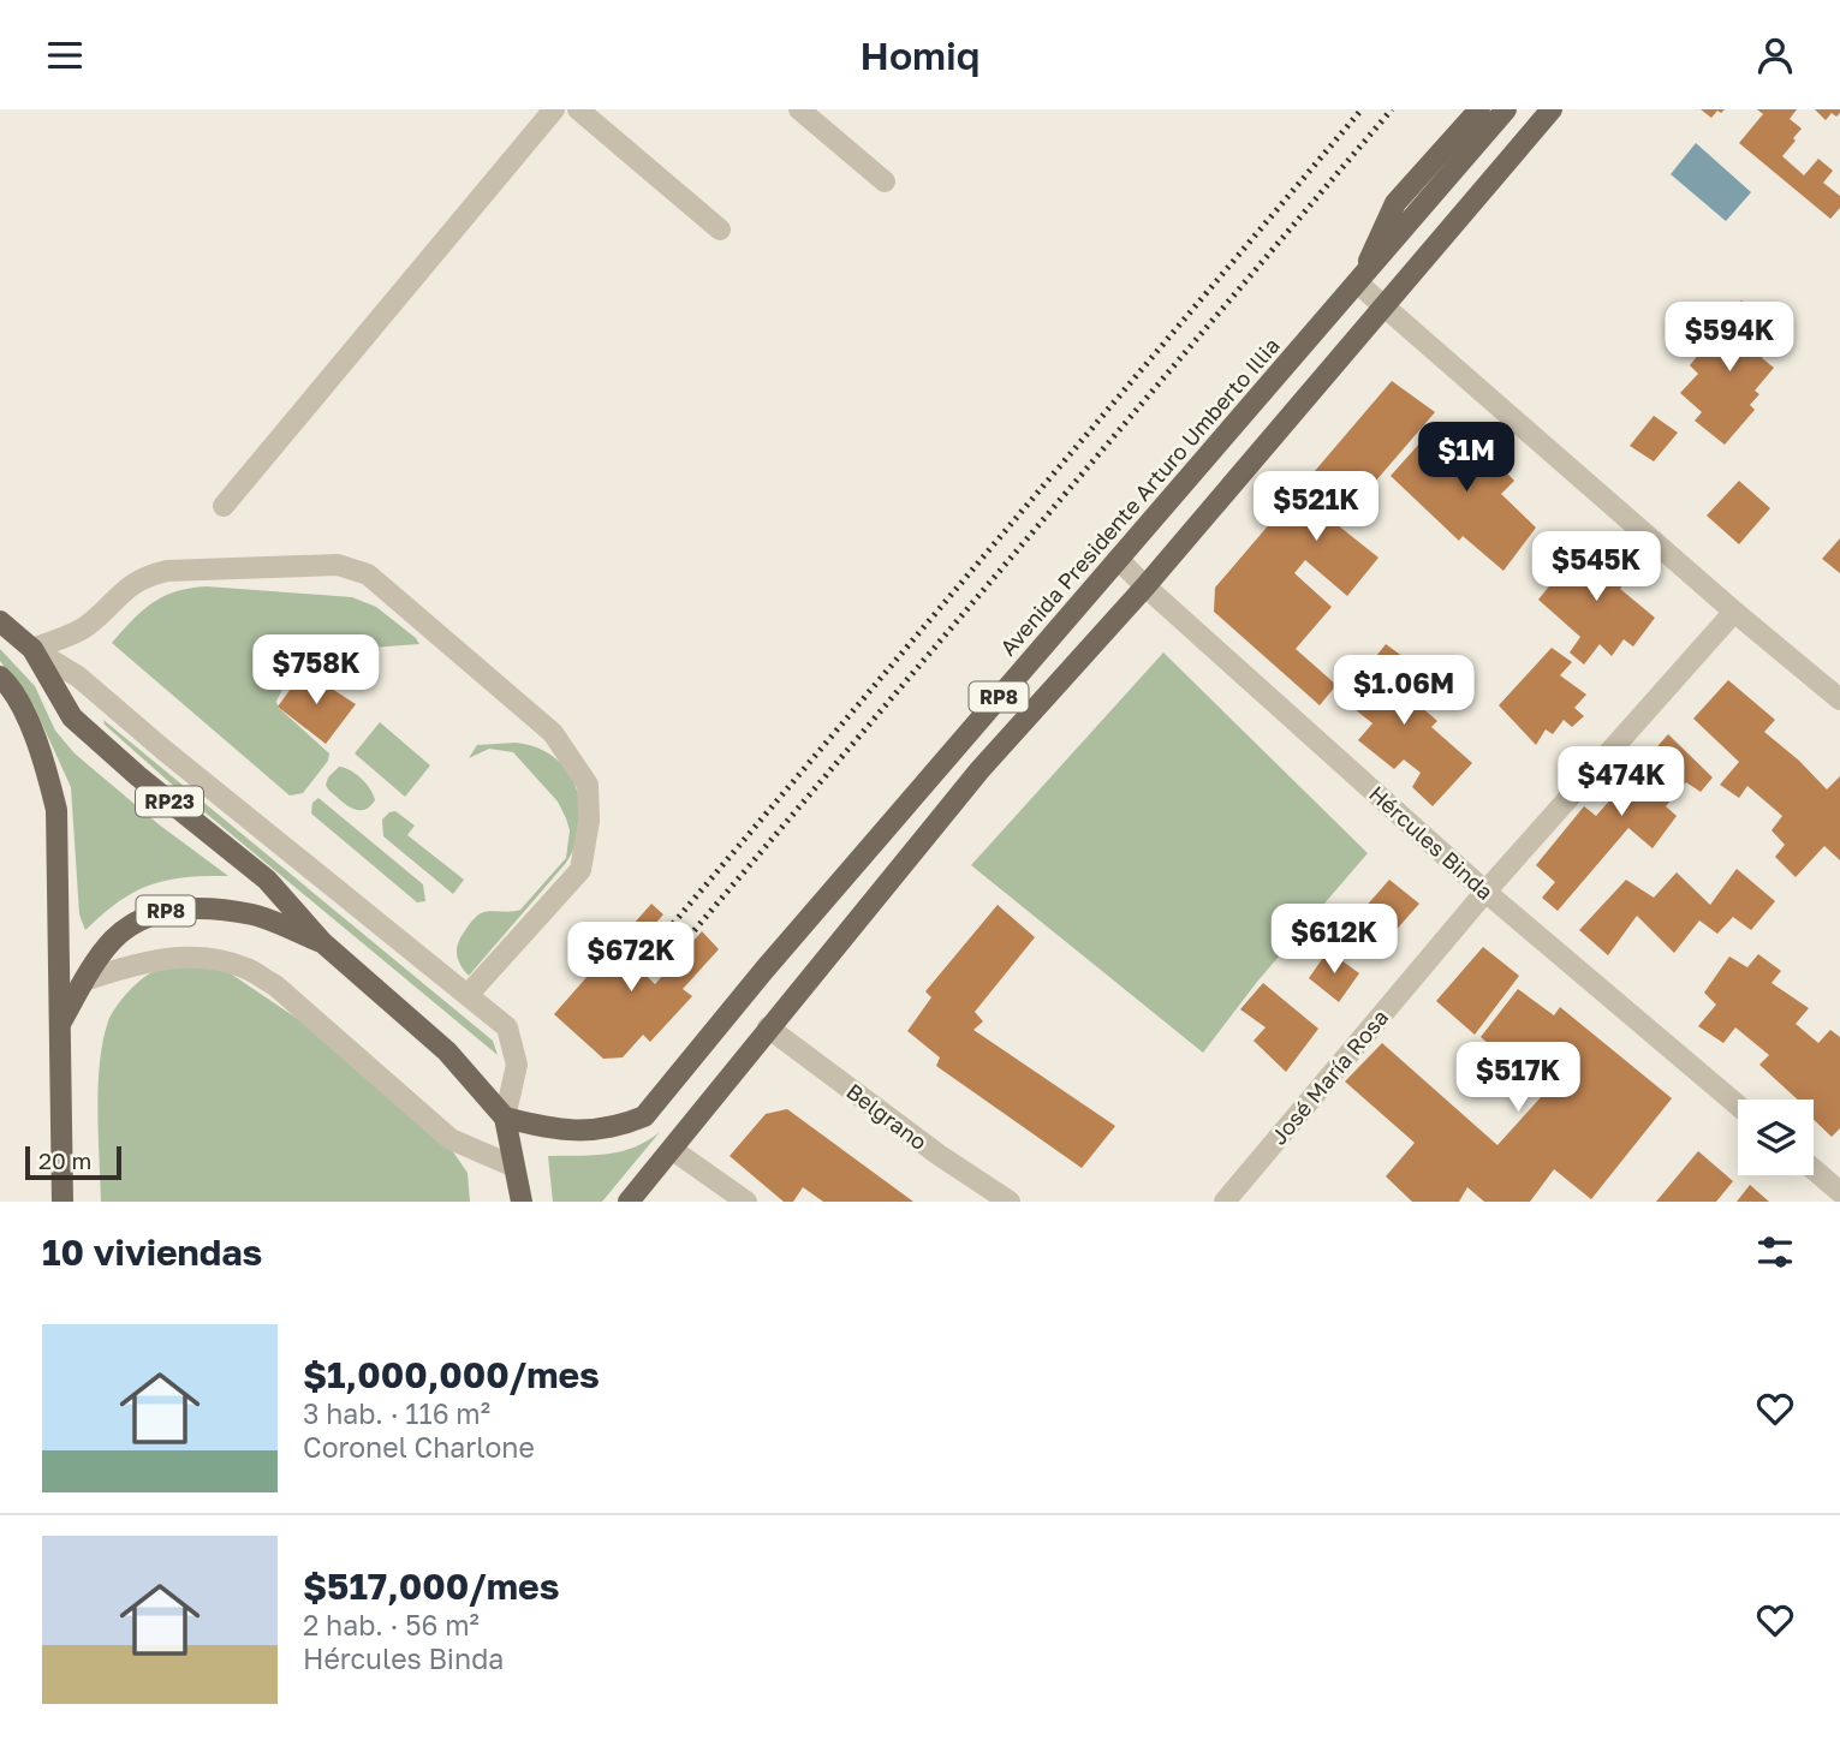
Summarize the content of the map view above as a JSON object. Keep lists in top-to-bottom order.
{
  "streets": {
    "main road": ["Avenida Presidente Arturo Umberto Illia", "RP8", "RP23"],
    "street": ["Hércules Binda", "José María Rosa", "Belgrano"]
  },
  "crossings": [
    ["Avenida Presidente Arturo Umberto Illia", "RP8"],
    ["Avenida Presidente Arturo Umberto Illia", "Hércules Binda"],
    ["RP8", "RP23"],
    ["RP8", "Hércules Binda"],
    ["RP8", "Belgrano"],
    ["Hércules Binda", "José María Rosa"]
  ],
  "scale_bar": "20 m",
  "page": {
    "header": "Homiq",
    "price": [
      "$594K",
      "$1M",
      "$521K",
      "$545K",
      "$758K",
      "$1.06M",
      "$474K",
      "$612K",
      "$672K",
      "$517K"
    ],
    "scale": "20 m",
    "heading": "10 viviendas",
    "list": [
      {
        "name": "$1,000,000/mes",
        "note": "3 hab. · 116 m² · Coronel Charlone"
      },
      {
        "name": "$517,000/mes",
        "note": "2 hab. · 56 m² · Hércules Binda"
      }
    ]
  }
}
